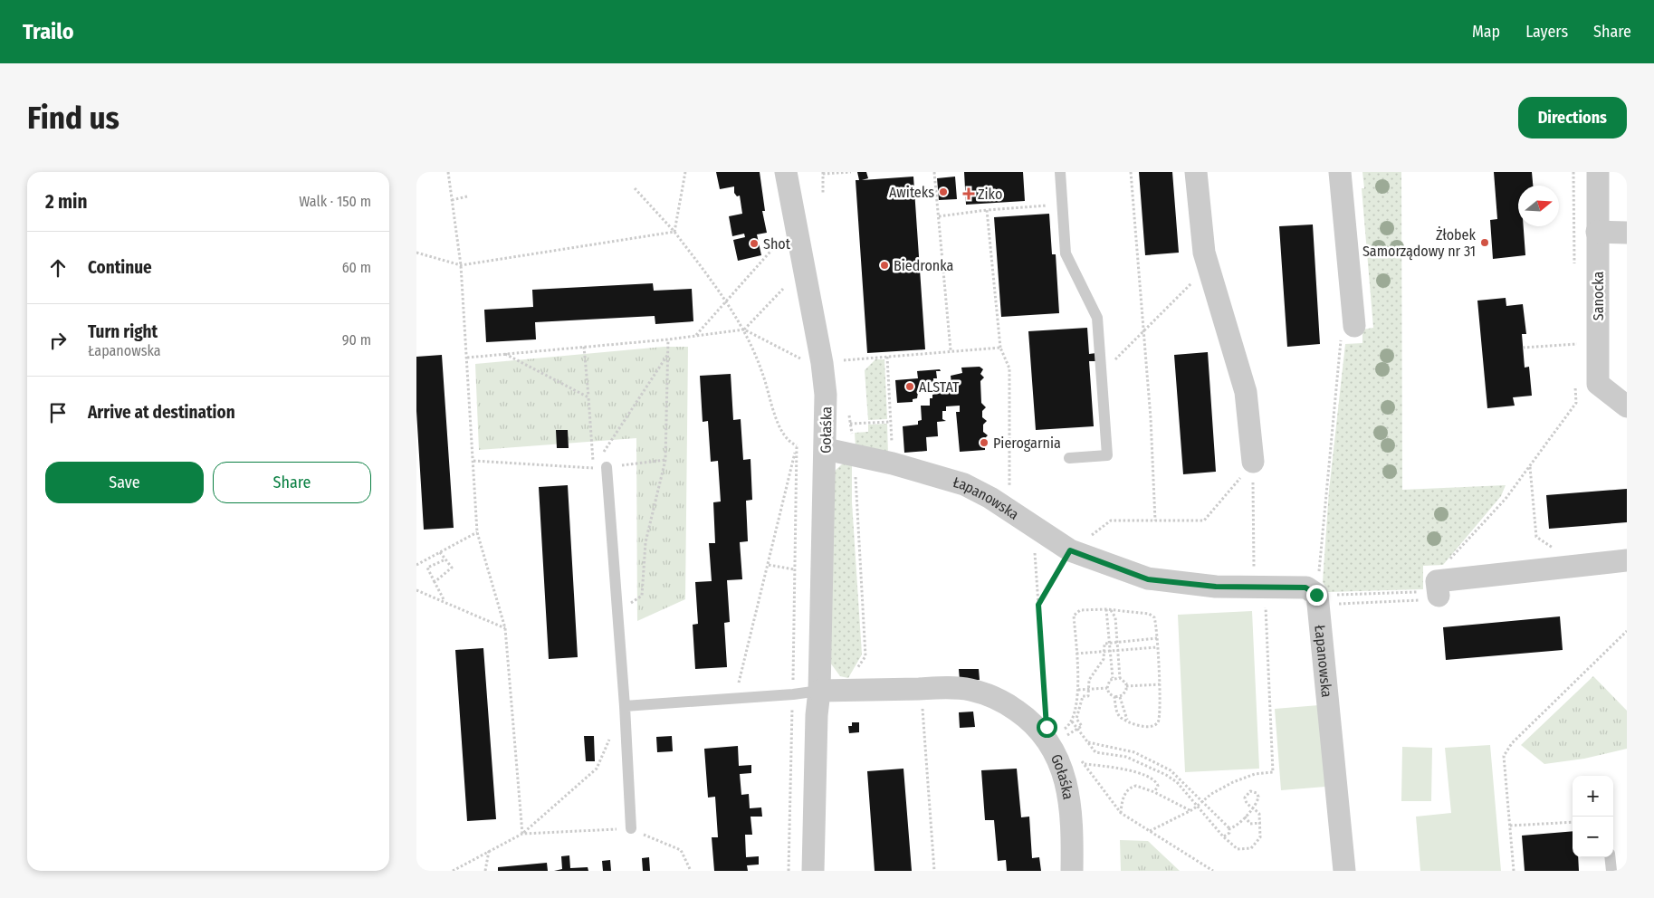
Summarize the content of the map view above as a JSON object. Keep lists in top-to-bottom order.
{
  "streets": {
    "street": ["Sanocka", "Gołaśka", "Łapanowska"]
  },
  "crossings": [
    ["Gołaśka", "Łapanowska"]
  ],
  "places": {
    "other": [
      "Awiteks",
      "Żłobek Samorządowy nr 31",
      "Shot",
      "Biedronka",
      "ALSTAT",
      "Pierogarnia"
    ],
    "health": ["Ziko"]
  },
  "north": "right",
  "page": {
    "header": "Trailo",
    "nav": ["Map", "Layers", "Share"],
    "buttons": [
      "Directions",
      ["Save", "Share"]
    ],
    "title": "Find us",
    "heading": ["2 min", "Walk · 150 m"],
    "list": [
      ["Continue", "60 m"],
      ["Turn right", "Łapanowska", "90 m"],
      "Arrive at destination"
    ],
    "map_buttons": ["+", "−"]
  }
}
